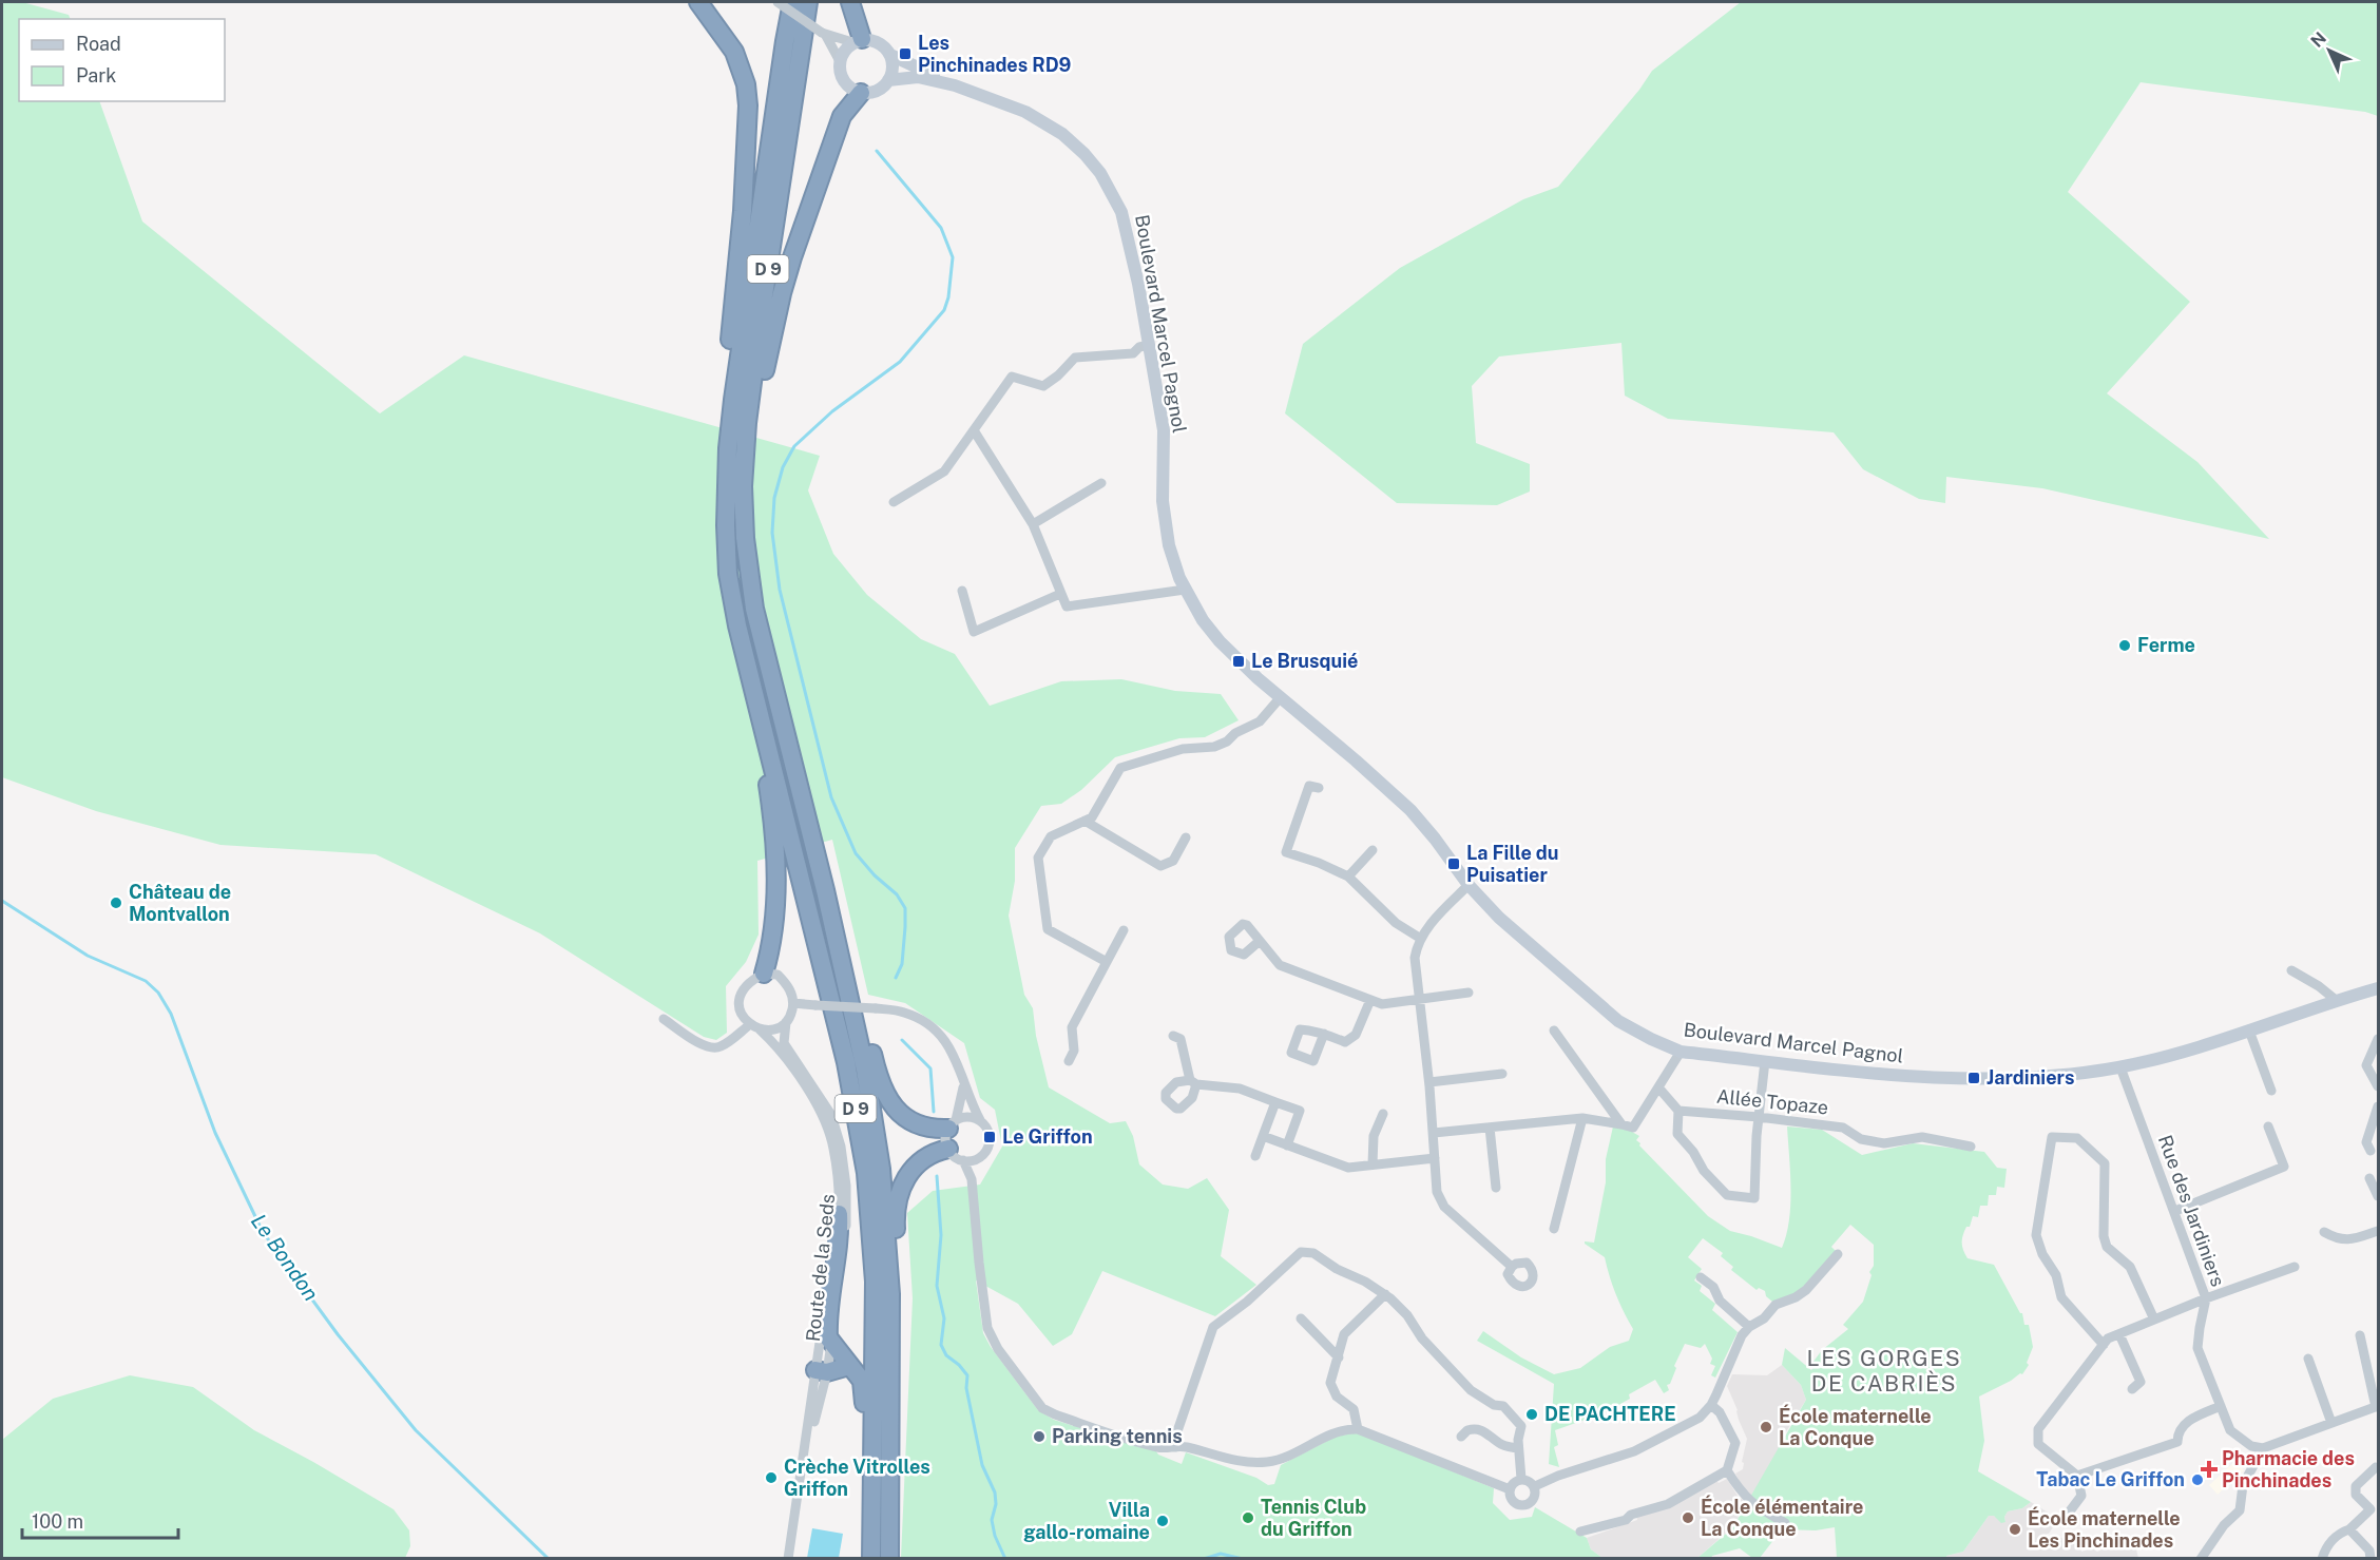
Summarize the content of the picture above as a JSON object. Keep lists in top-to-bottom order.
{
  "streets": {
    "highway": ["D 9"],
    "street": [
      "Boulevard Marcel Pagnol",
      "Allée Topaze",
      "Rue des Jardiniers",
      "Route de la Seds"
    ]
  },
  "crossings": [
    ["Boulevard Marcel Pagnol", "Rue des Jardiniers"]
  ],
  "districts": ["LES GORGES DE CABRIÈS"],
  "water": ["Le Bondon"],
  "places": {
    "transit": [
      "Les Pinchinades RD9",
      "Le Brusquié",
      "La Fille du Puisatier",
      "Jardiniers",
      "Le Griffon"
    ],
    "other": [
      "Ferme",
      "Château de Montvallon",
      "DE PACHTERE",
      "École maternelle La Conque",
      "Parking tennis",
      "Crèche Vitrolles Griffon",
      "Tabac Le Griffon",
      "Tennis Club du Griffon",
      "École élémentaire La Conque",
      "Villa gallo-romaine",
      "École maternelle Les Pinchinades"
    ],
    "health": ["Pharmacie des Pinchinades"]
  },
  "legend": ["Road", "Park"],
  "scale_bar": "100 m",
  "north": "top left"
}
